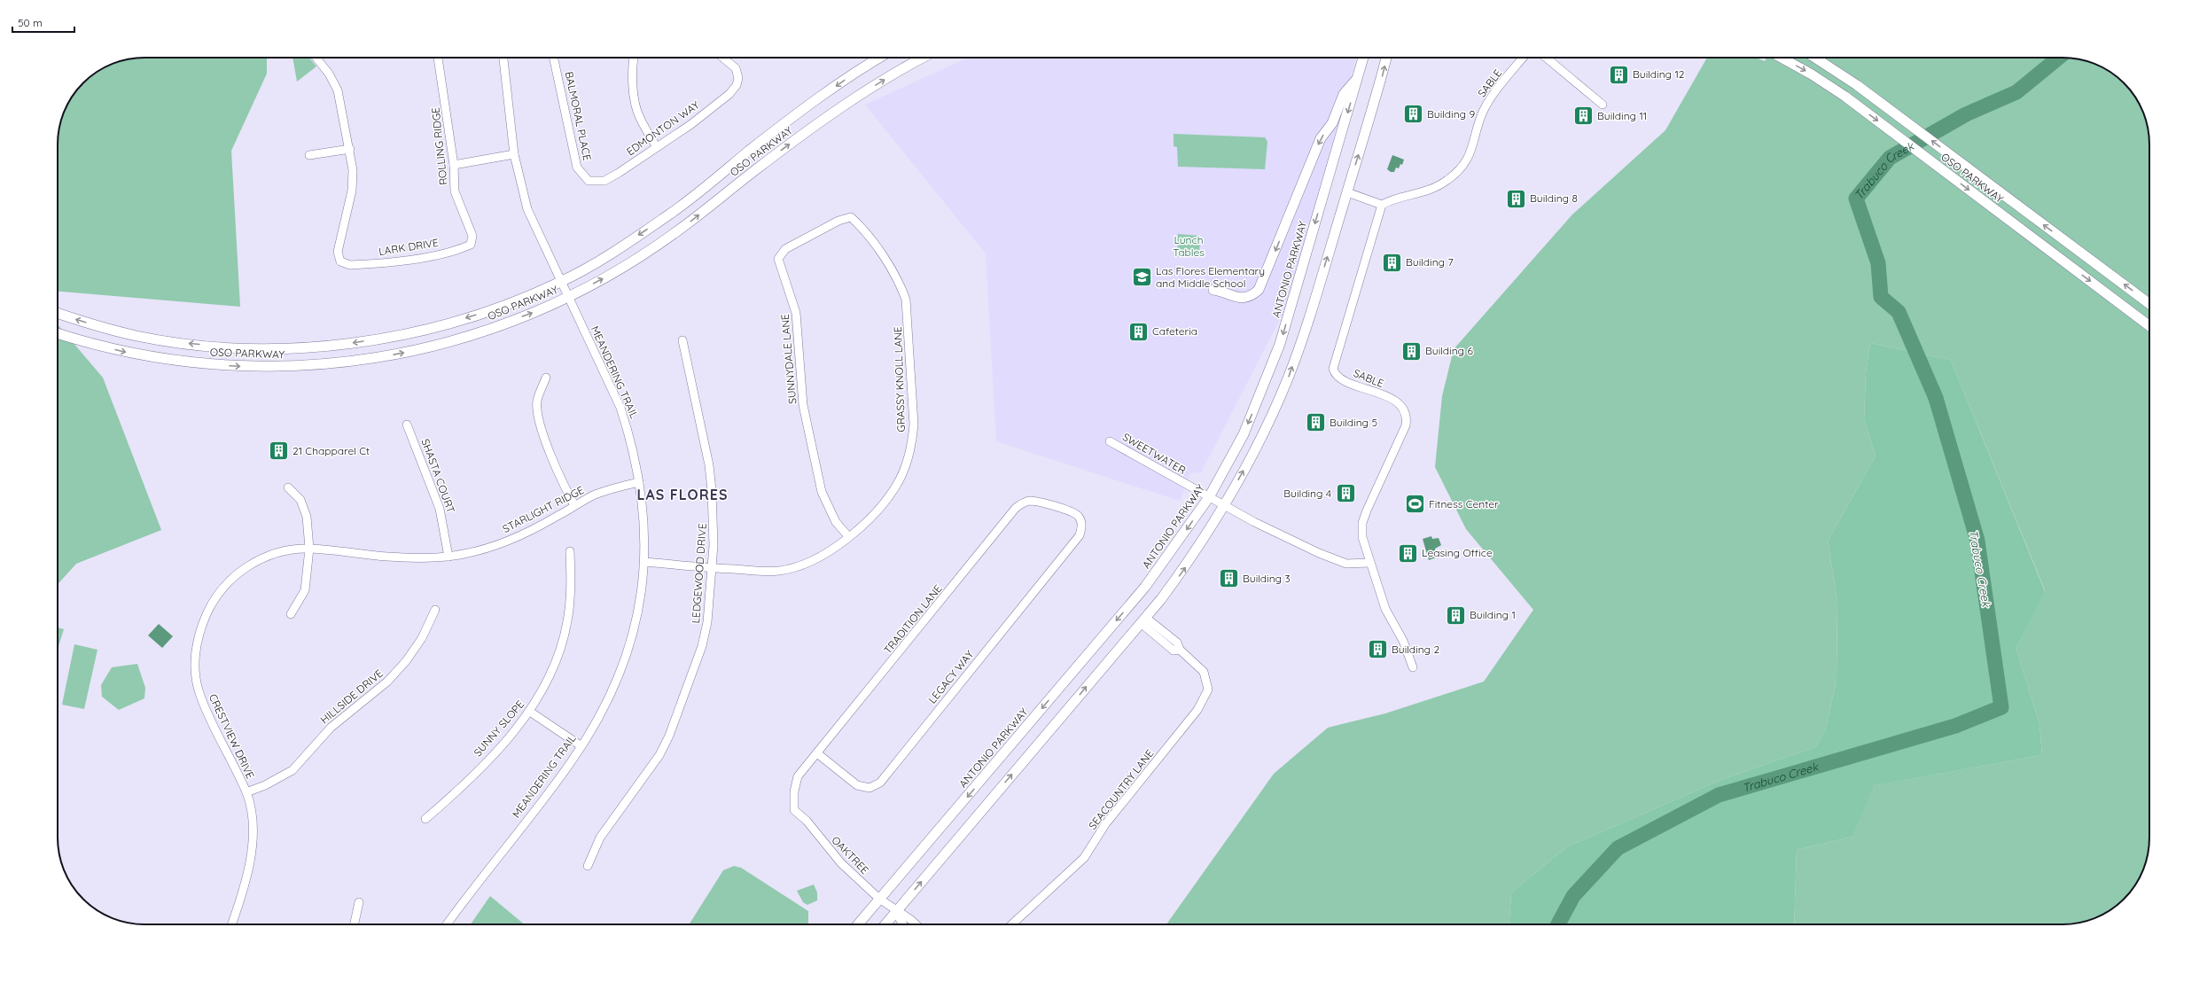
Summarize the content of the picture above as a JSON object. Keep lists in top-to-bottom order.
{
  "streets": {
    "main road": ["OSO PARKWAY", "ANTONIO PARKWAY"],
    "street": [
      "SABLE",
      "BALMORAL PLACE",
      "EDMONTON WAY",
      "ROLLING RIDGE",
      "LARK DRIVE",
      "SUNNYDALE LANE",
      "MEANDERING TRAIL",
      "GRASSY KNOLL LANE",
      "SWEETWATER",
      "SHASTA COURT",
      "STARLIGHT RIDGE",
      "LEDGEWOOD DRIVE",
      "TRADITION LANE",
      "LEGACY WAY",
      "HILLSIDE DRIVE",
      "SUNNY SLOPE",
      "CRESTVIEW DRIVE",
      "SEACOUNTRY LANE",
      "OAKTREE"
    ]
  },
  "crossings": [
    ["BALMORAL PLACE", "EDMONTON WAY"],
    ["ROLLING RIDGE", "LARK DRIVE"],
    ["OSO PARKWAY", "MEANDERING TRAIL"],
    ["ANTONIO PARKWAY", "SWEETWATER"],
    ["ANTONIO PARKWAY", "OAKTREE"],
    ["SUNNYDALE LANE", "GRASSY KNOLL LANE"],
    ["MEANDERING TRAIL", "GRASSY KNOLL LANE"],
    ["MEANDERING TRAIL", "STARLIGHT RIDGE"],
    ["GRASSY KNOLL LANE", "LEDGEWOOD DRIVE"],
    ["SHASTA COURT", "STARLIGHT RIDGE"],
    ["STARLIGHT RIDGE", "CRESTVIEW DRIVE"],
    ["TRADITION LANE", "LEGACY WAY"],
    ["TRADITION LANE", "OAKTREE"],
    ["HILLSIDE DRIVE", "CRESTVIEW DRIVE"]
  ],
  "districts": ["LAS FLORES"],
  "water": ["Trabuco Creek"],
  "parks": ["Lunch Tables"],
  "places": {
    "building": [
      "Building 12",
      "Building 9",
      "Building 11",
      "Building 8",
      "Building 7",
      "Cafeteria",
      "Building 6",
      "Building 5",
      "21 Chapparel Ct",
      "Building 4",
      "Leasing Office",
      "Building 3",
      "Building 1",
      "Building 2"
    ],
    "school or university": ["Las Flores Elementary and Middle School"],
    "sports": ["Fitness Center"]
  },
  "scale_bar": "50 m"
}
